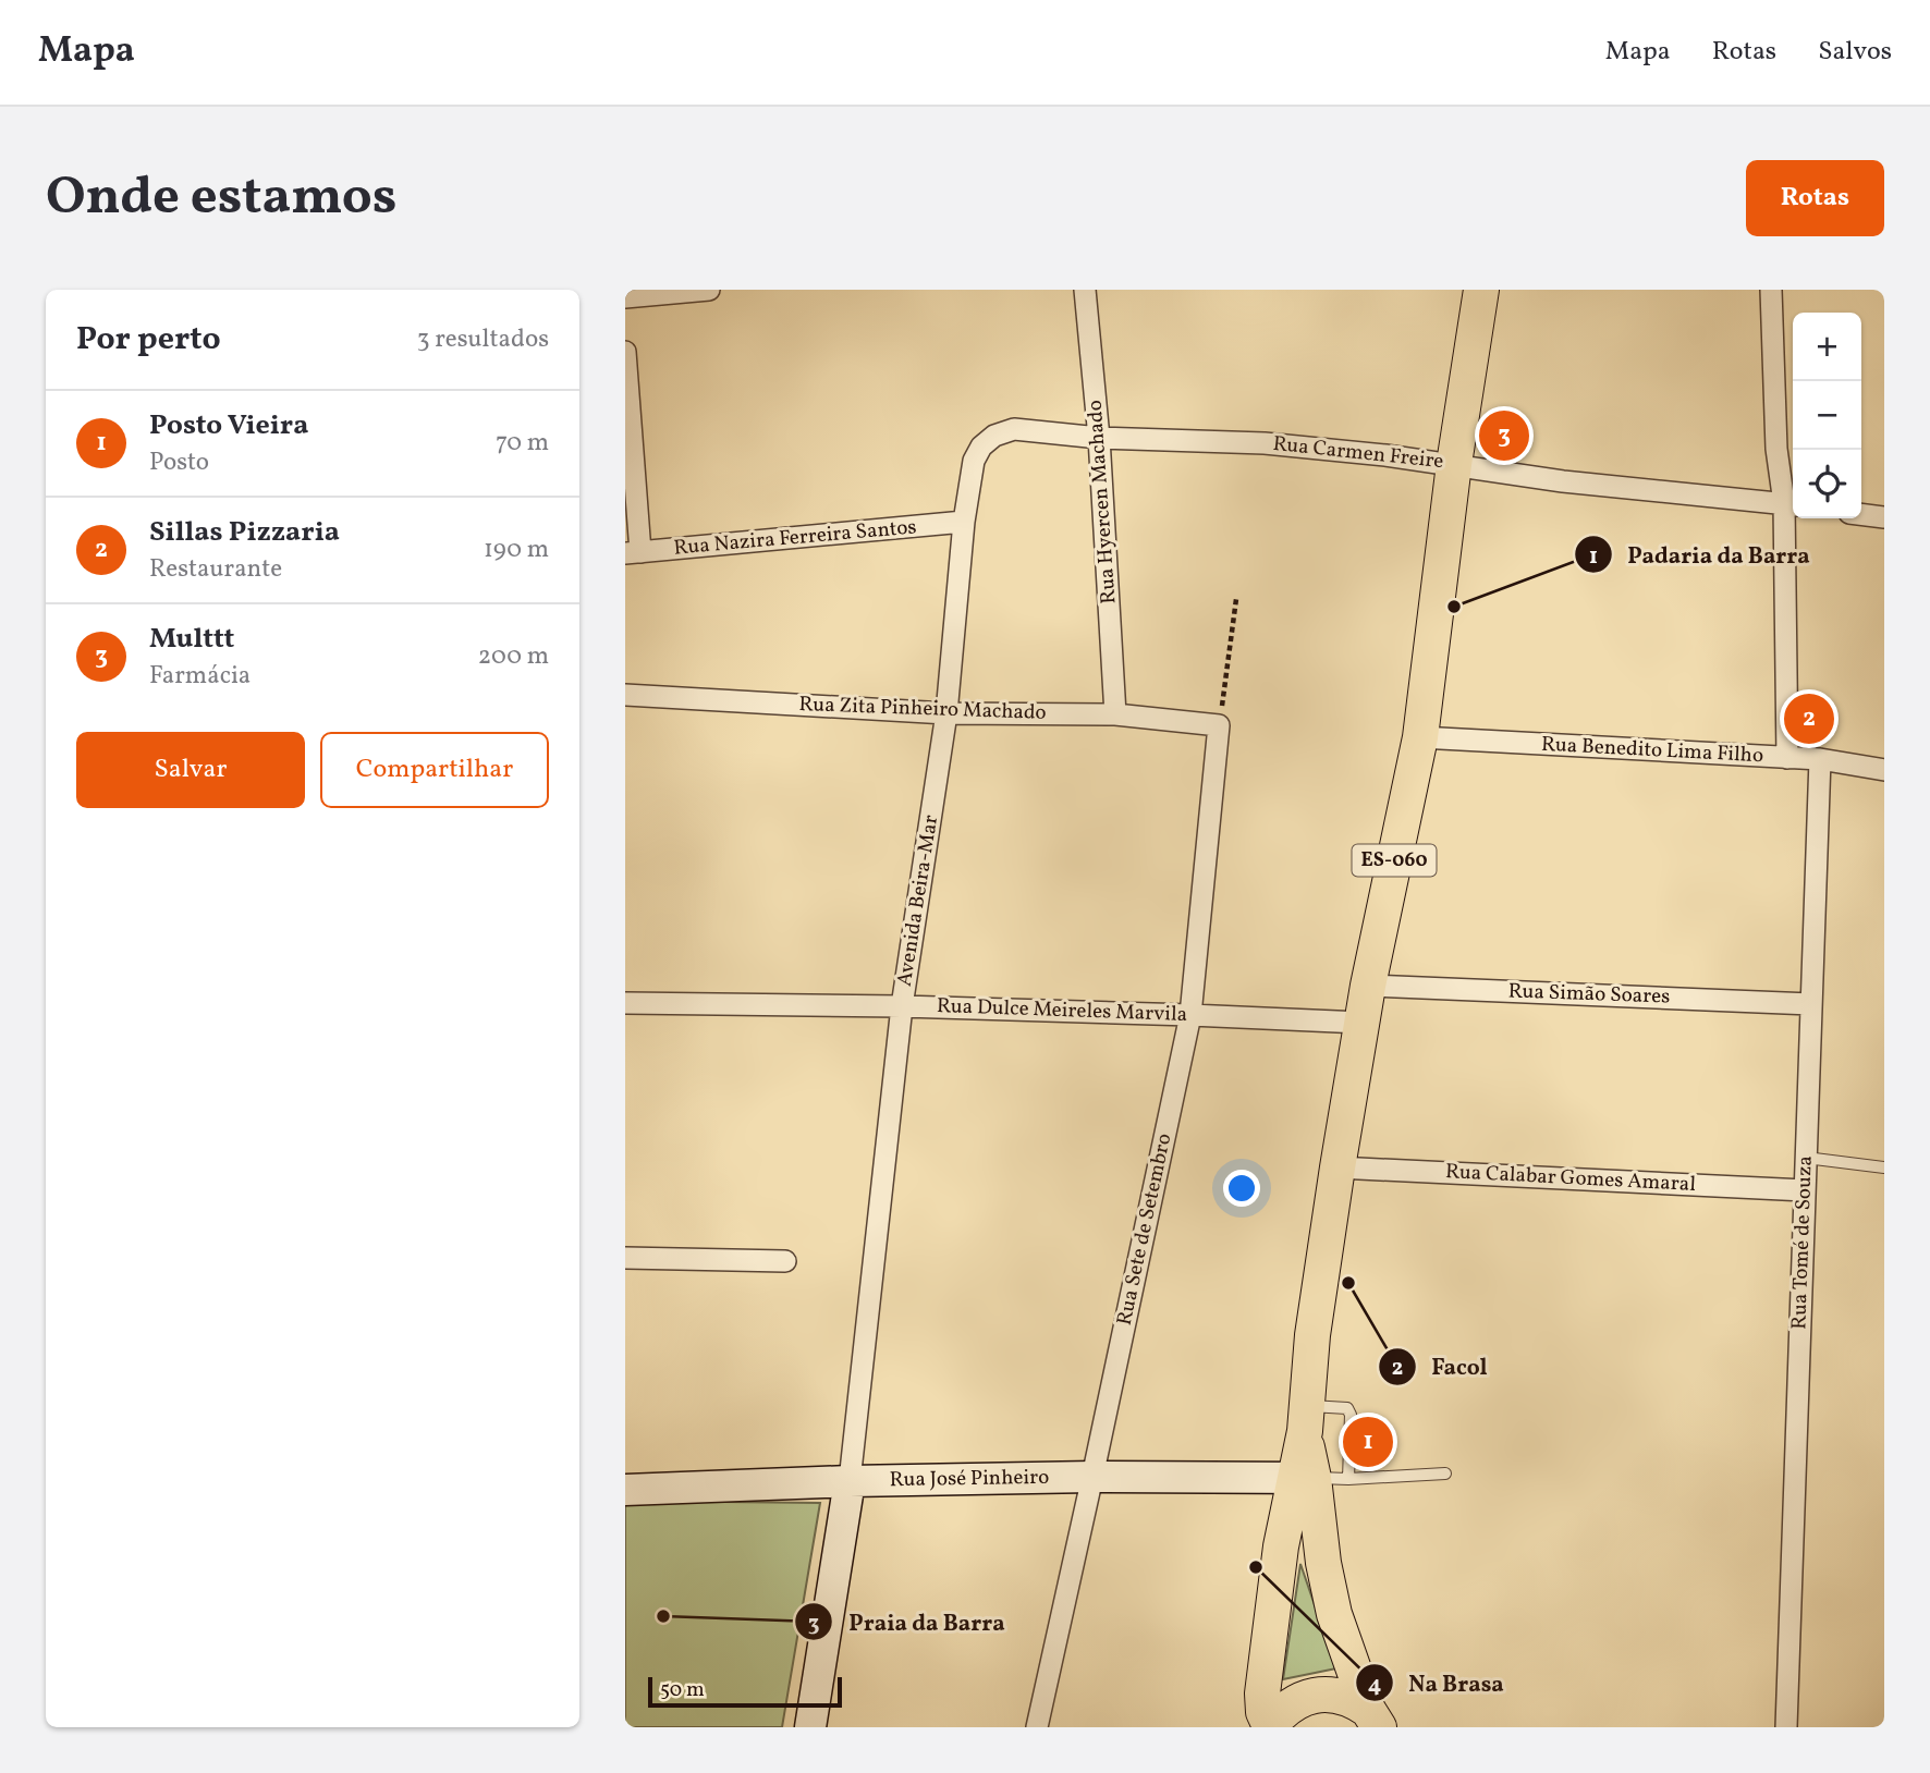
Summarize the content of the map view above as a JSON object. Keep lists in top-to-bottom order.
{
  "streets": {
    "main road": ["ES-060"],
    "street": [
      "Rua Carmen Freire",
      "Rua Hyercen Machado",
      "Rua Nazira Ferreira Santos",
      "Rua Zita Pinheiro Machado",
      "Rua Benedito Lima Filho",
      "Avenida Beira-Mar",
      "Rua Simão Soares",
      "Rua Dulce Meireles Marvila",
      "Rua Calabar Gomes Amaral",
      "Rua Sete de Setembro",
      "Rua Tomé de Souza",
      "Rua José Pinheiro"
    ]
  },
  "crossings": [
    ["Rua Carmen Freire", "Rua Hyercen Machado"],
    ["Rua Carmen Freire", "ES-060"],
    ["Rua Carmen Freire", "Avenida Beira-Mar"],
    ["Rua Hyercen Machado", "Rua Zita Pinheiro Machado"],
    ["Rua Hyercen Machado", "Avenida Beira-Mar"],
    ["Rua Nazira Ferreira Santos", "Avenida Beira-Mar"],
    ["Rua Zita Pinheiro Machado", "Avenida Beira-Mar"],
    ["Rua Zita Pinheiro Machado", "Rua Sete de Setembro"],
    ["Rua Benedito Lima Filho", "ES-060"],
    ["Rua Benedito Lima Filho", "Rua Tomé de Souza"],
    ["ES-060", "Rua Simão Soares"],
    ["ES-060", "Rua Dulce Meireles Marvila"],
    ["ES-060", "Rua Calabar Gomes Amaral"],
    ["ES-060", "Rua José Pinheiro"],
    ["Avenida Beira-Mar", "Rua Dulce Meireles Marvila"],
    ["Avenida Beira-Mar", "Rua José Pinheiro"],
    ["Rua Simão Soares", "Rua Tomé de Souza"],
    ["Rua Dulce Meireles Marvila", "Rua Sete de Setembro"],
    ["Rua Calabar Gomes Amaral", "Rua Tomé de Souza"],
    ["Rua Sete de Setembro", "Rua José Pinheiro"]
  ],
  "places": [
    "Padaria da Barra",
    "Facol",
    "Na Brasa",
    "Praia da Barra"
  ],
  "scale_bar": "50 m",
  "page": {
    "header": "Mapa",
    "nav": ["Mapa", "Rotas", "Salvos"],
    "buttons": [
      "Rotas",
      ["Salvar", "Compartilhar"]
    ],
    "title": "Onde estamos",
    "heading": ["Por perto", "3 resultados"],
    "map_buttons": ["+", "−"],
    "list": [
      {
        "mark": "1",
        "name": "Posto Vieira",
        "note": "Posto",
        "value": "70 m"
      },
      {
        "mark": "2",
        "name": "Sillas Pizzaria",
        "note": "Restaurante",
        "value": "190 m"
      },
      {
        "mark": "3",
        "name": "Multtt",
        "note": "Farmácia",
        "value": "200 m"
      }
    ],
    "pins": ["3", "2", "1"],
    "scale": "50 m"
  }
}
